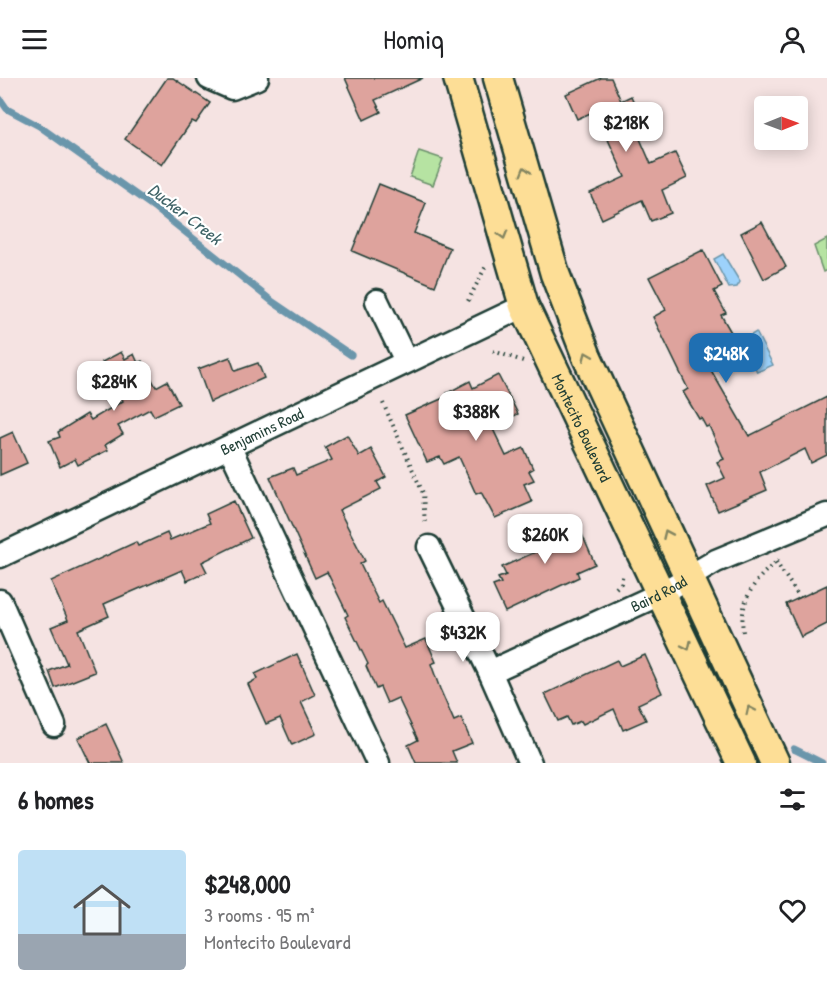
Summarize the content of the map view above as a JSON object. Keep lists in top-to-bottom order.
{
  "streets": {
    "main road": ["Montecito Boulevard"],
    "street": ["Benjamins Road", "Baird Road"]
  },
  "crossings": [
    ["Montecito Boulevard", "Benjamins Road"],
    ["Montecito Boulevard", "Baird Road"]
  ],
  "water": ["Ducker Creek"],
  "north": "right",
  "page": {
    "header": "Homiq",
    "price": [
      "$218K",
      "$248K",
      "$284K",
      "$388K",
      "$260K",
      "$432K"
    ],
    "heading": "6 homes",
    "list": [
      {
        "name": "$248,000",
        "note": "3 rooms · 95 m² · Montecito Boulevard"
      }
    ]
  }
}
